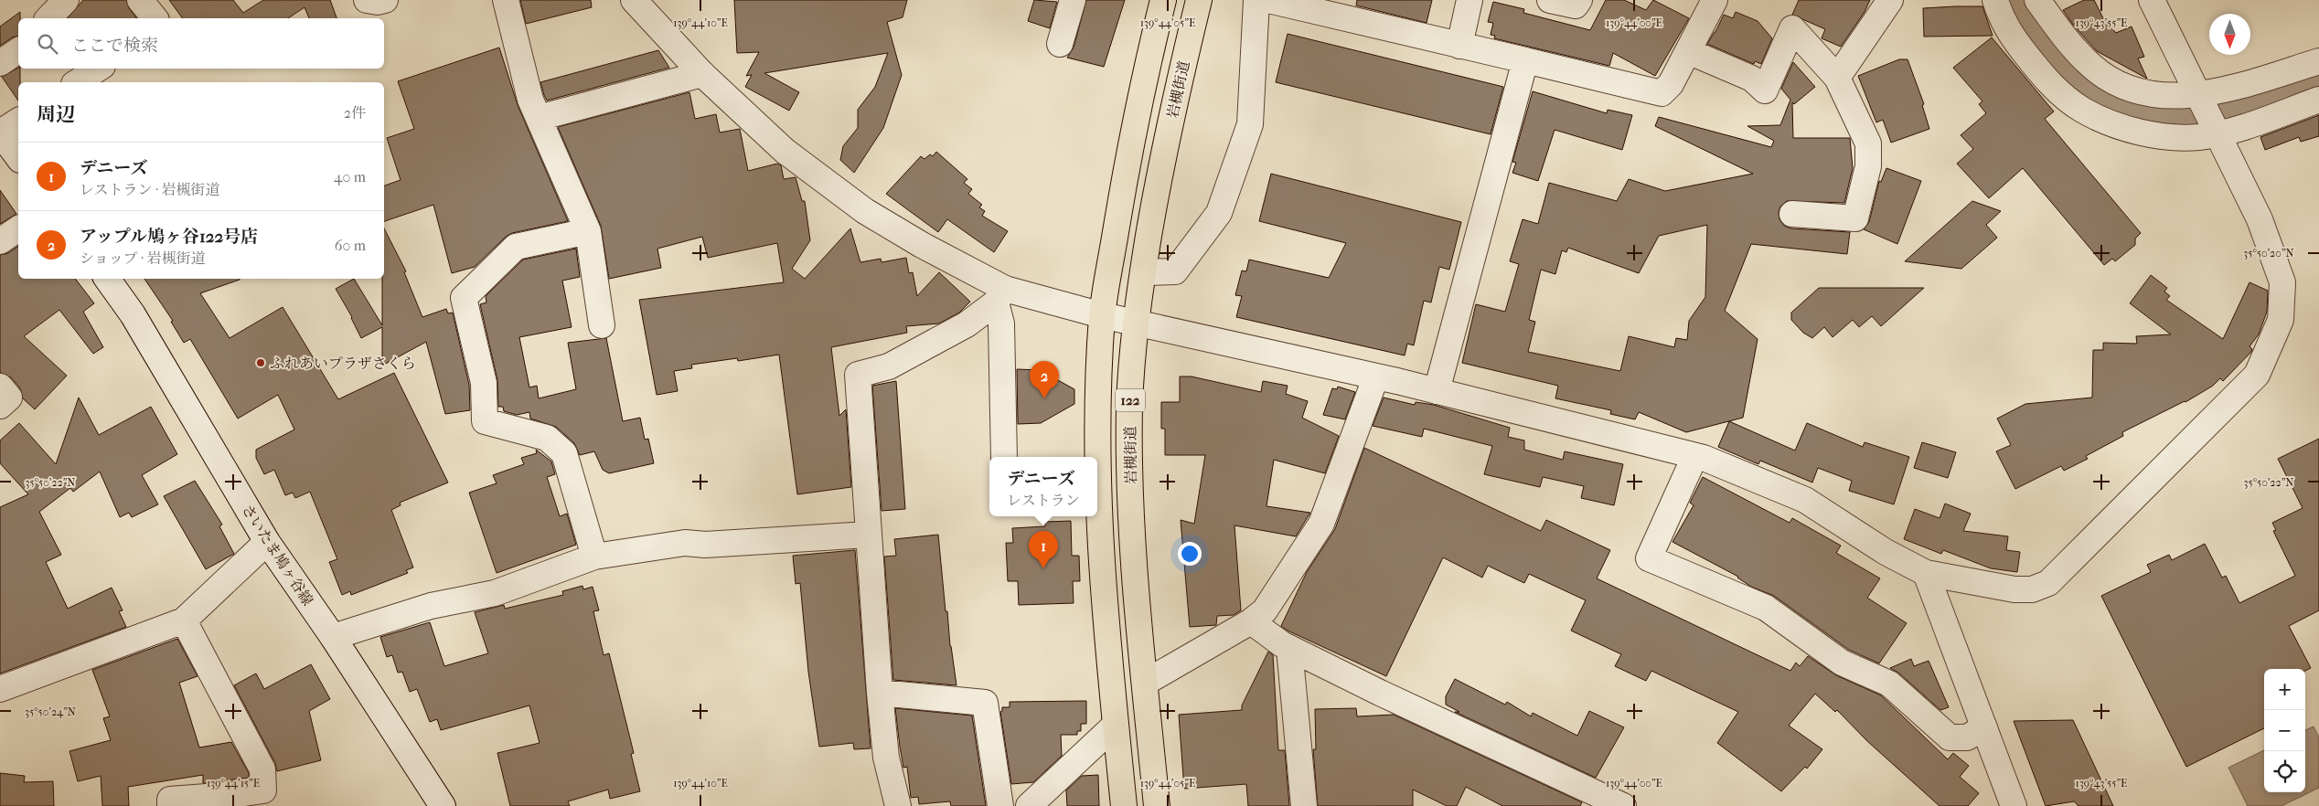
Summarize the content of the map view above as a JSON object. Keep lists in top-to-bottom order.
{
  "streets": {
    "highway": ["岩槻街道", "122"],
    "street": ["さいたま鳩ヶ谷線"]
  },
  "places": ["ふれあいプラザさくら"],
  "north": "bottom",
  "page": {
    "search": "ここで検索",
    "heading": ["周辺", "2件"],
    "list": [
      {
        "mark": "1",
        "name": "デニーズ",
        "note": "レストラン · 岩槻街道",
        "value": "40 m"
      },
      {
        "mark": "2",
        "name": "アップル鳩ヶ谷122号店",
        "note": "ショップ · 岩槻街道",
        "value": "60 m"
      }
    ],
    "pins": ["2", "1"],
    "popup": ["デニーズ", "レストラン"],
    "map_buttons": ["+", "−"]
  },
  "coordinates": [
    "139°44'10\"E",
    "139°44'05\"E",
    "139°44'00\"E",
    "139°43'55\"E",
    "35°50'20\"N",
    "35°50'22\"N",
    "35°50'24\"N",
    "139°44'15\"E"
  ]
}
